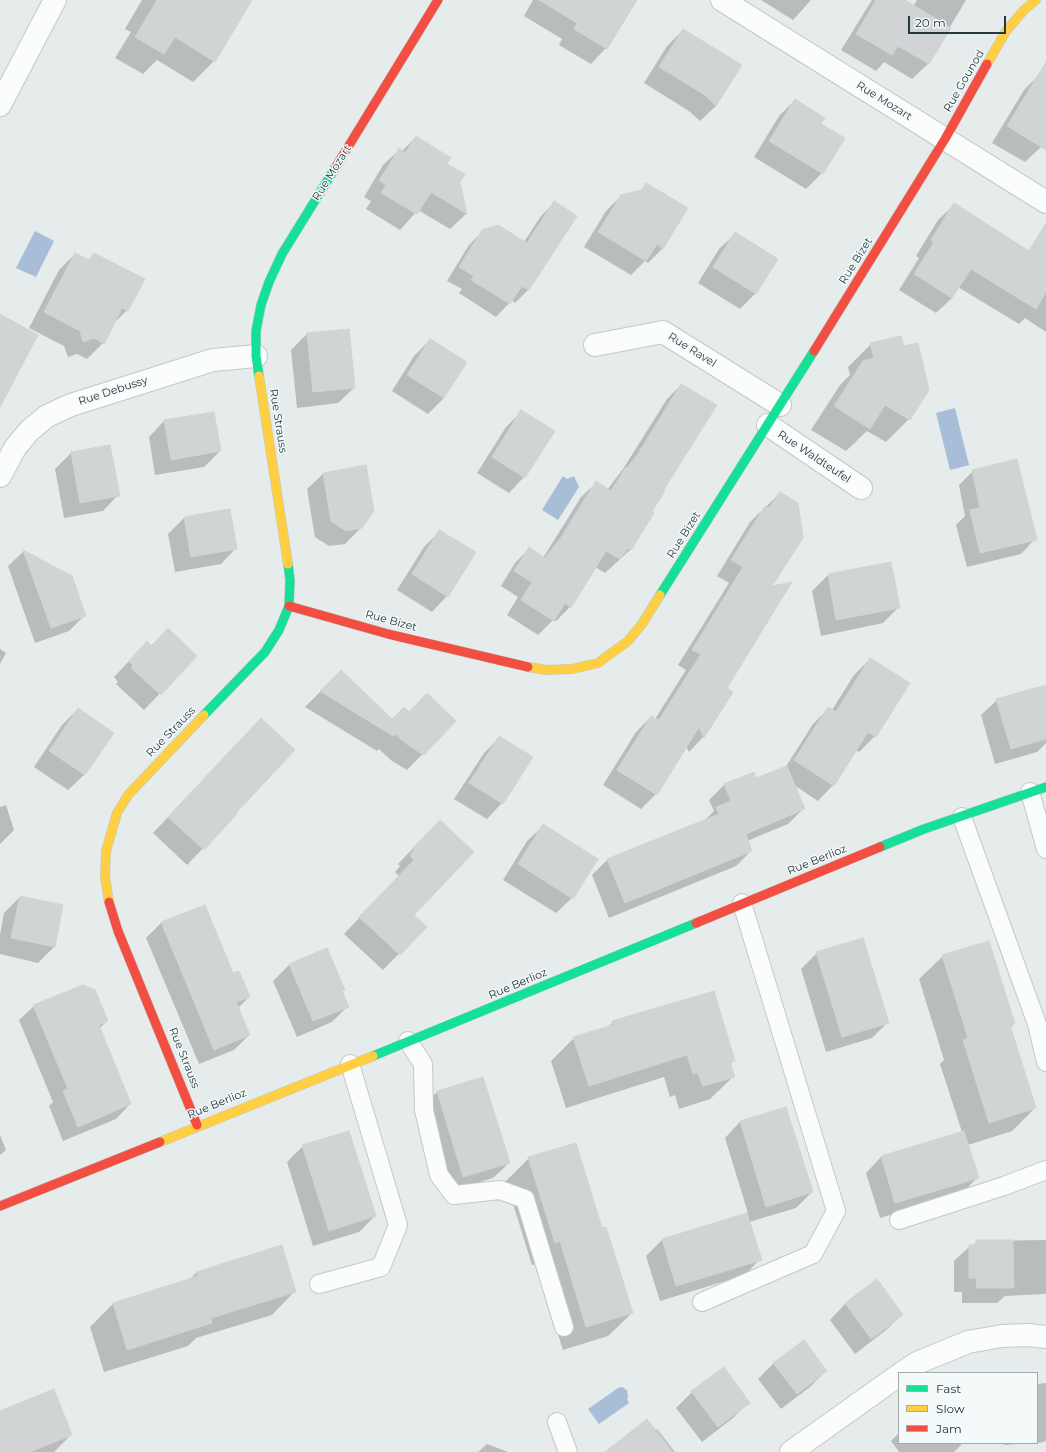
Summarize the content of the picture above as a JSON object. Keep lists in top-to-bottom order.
{
  "streets": {
    "street": [
      "Rue Gounod",
      "Rue Mozart",
      "Rue Bizet",
      "Rue Ravel",
      "Rue Debussy",
      "Rue Strauss",
      "Rue Waldteufel",
      "Rue Berlioz"
    ]
  },
  "crossings": [
    ["Rue Gounod", "Rue Mozart"],
    ["Rue Gounod", "Rue Bizet"],
    ["Rue Mozart", "Rue Bizet"],
    ["Rue Mozart", "Rue Debussy"],
    ["Rue Mozart", "Rue Strauss"],
    ["Rue Bizet", "Rue Ravel"],
    ["Rue Bizet", "Rue Strauss"],
    ["Rue Bizet", "Rue Waldteufel"],
    ["Rue Debussy", "Rue Strauss"],
    ["Rue Strauss", "Rue Berlioz"]
  ],
  "legend": ["Fast", "Slow", "Jam"],
  "scale_bar": "20 m"
}
